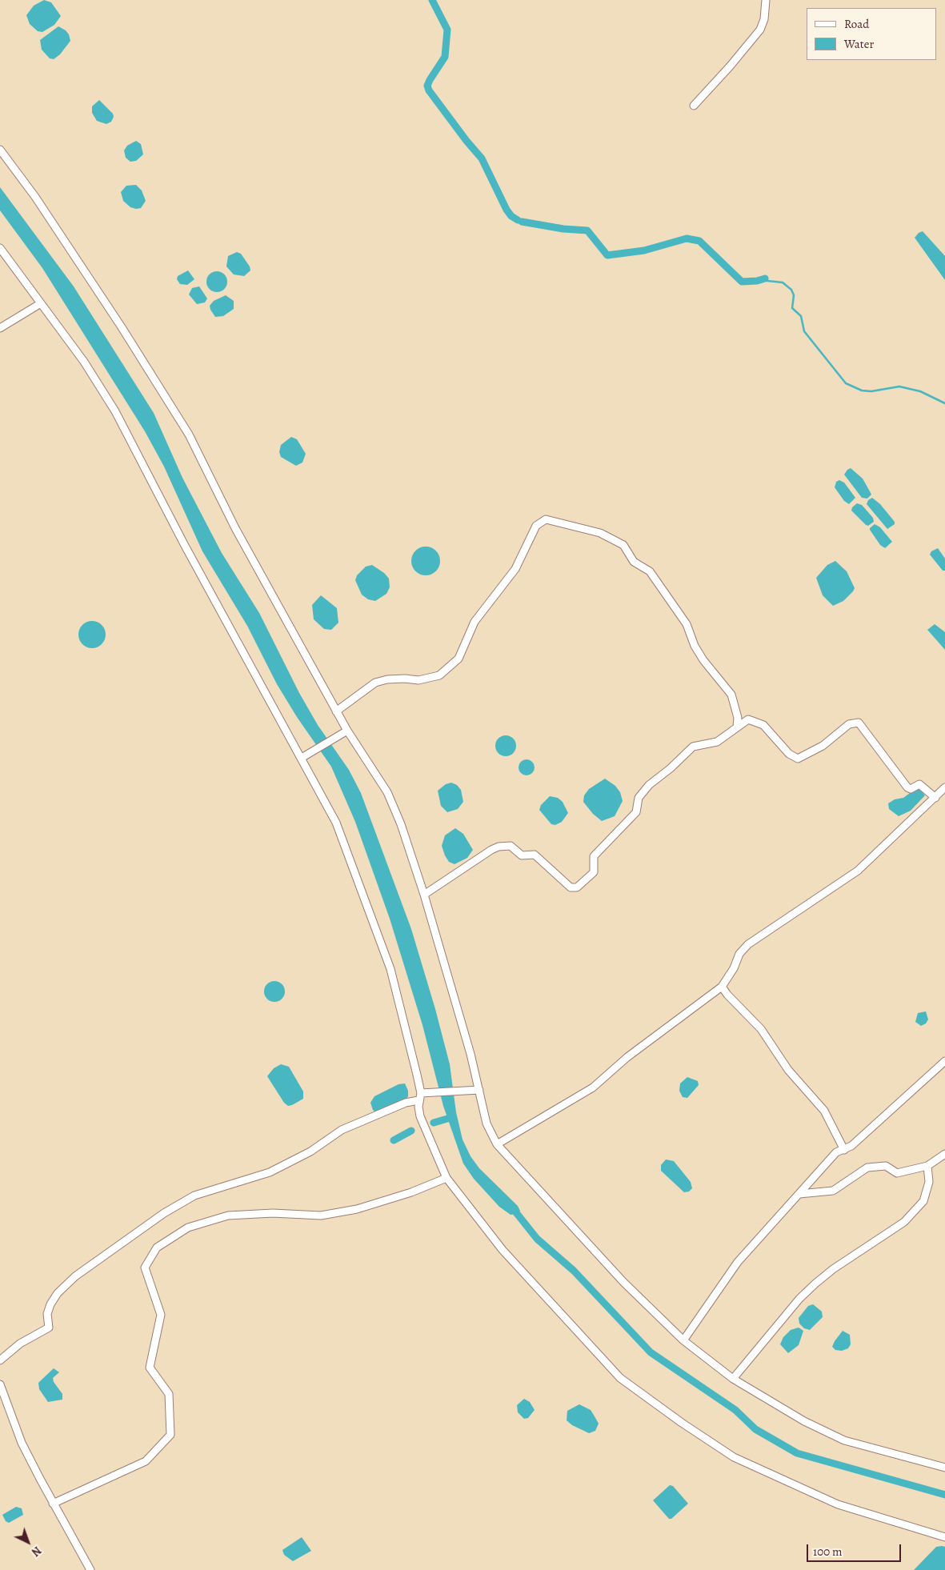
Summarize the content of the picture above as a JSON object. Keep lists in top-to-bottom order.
{
  "legend": ["Road", "Water"],
  "scale_bar": "100 m",
  "north": "bottom right"
}
